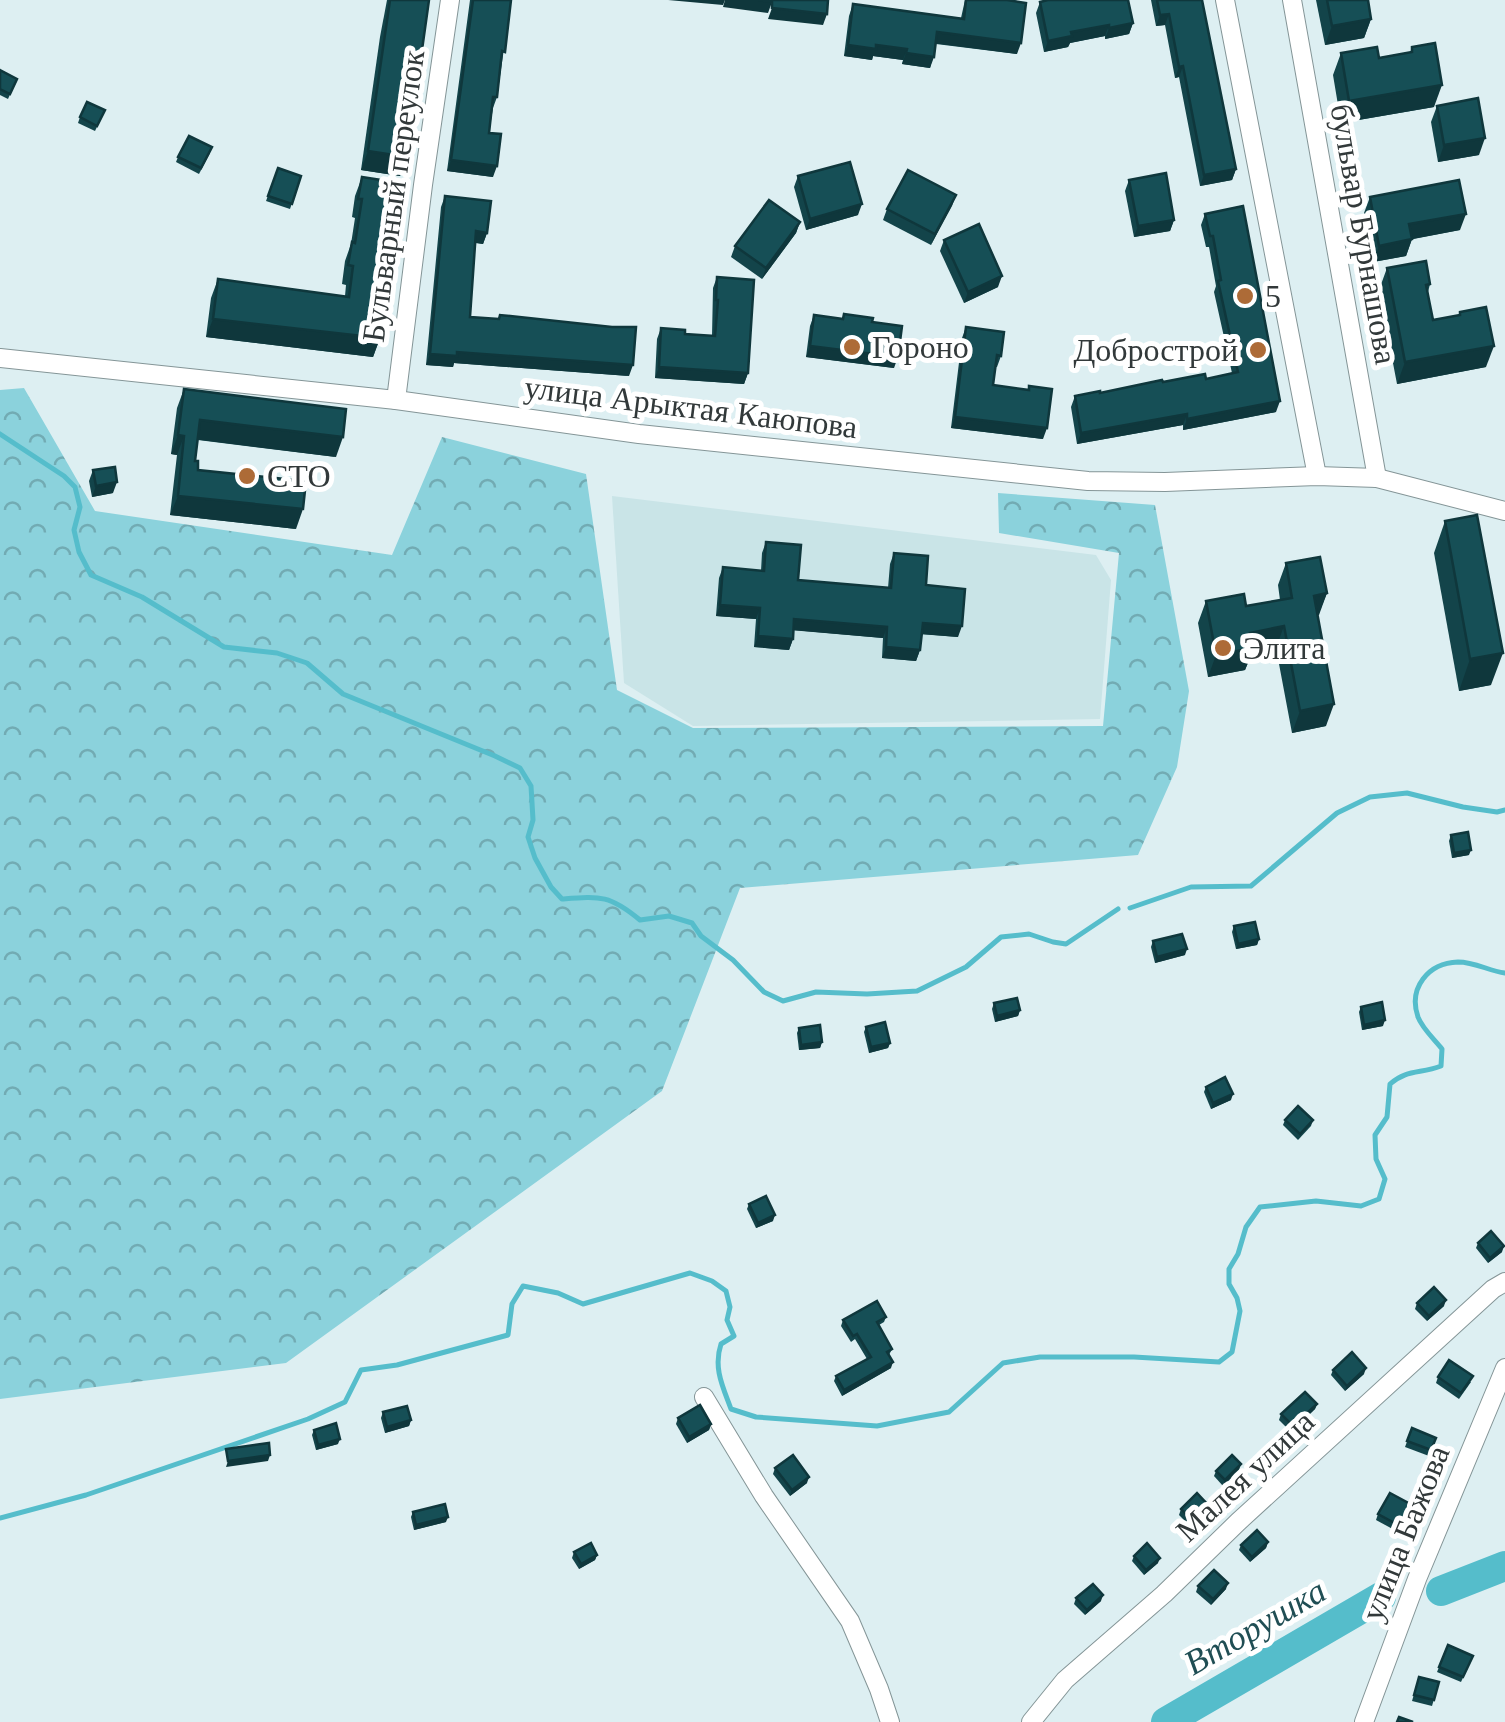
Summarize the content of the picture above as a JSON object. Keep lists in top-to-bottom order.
{
  "streets": {
    "street": [
      "Бульварный переулок",
      "бульвар Бурнашова",
      "улица Арыктая Каюпова",
      "Малея улица",
      "улица Бажова"
    ]
  },
  "crossings": [
    ["Бульварный переулок", "улица Арыктая Каюпова"],
    ["бульвар Бурнашова", "улица Арыктая Каюпова"]
  ],
  "water": ["Вторушка"],
  "places": [
    "5",
    "Гороно",
    "Добрострой",
    "СТО",
    "Элита"
  ]
}
